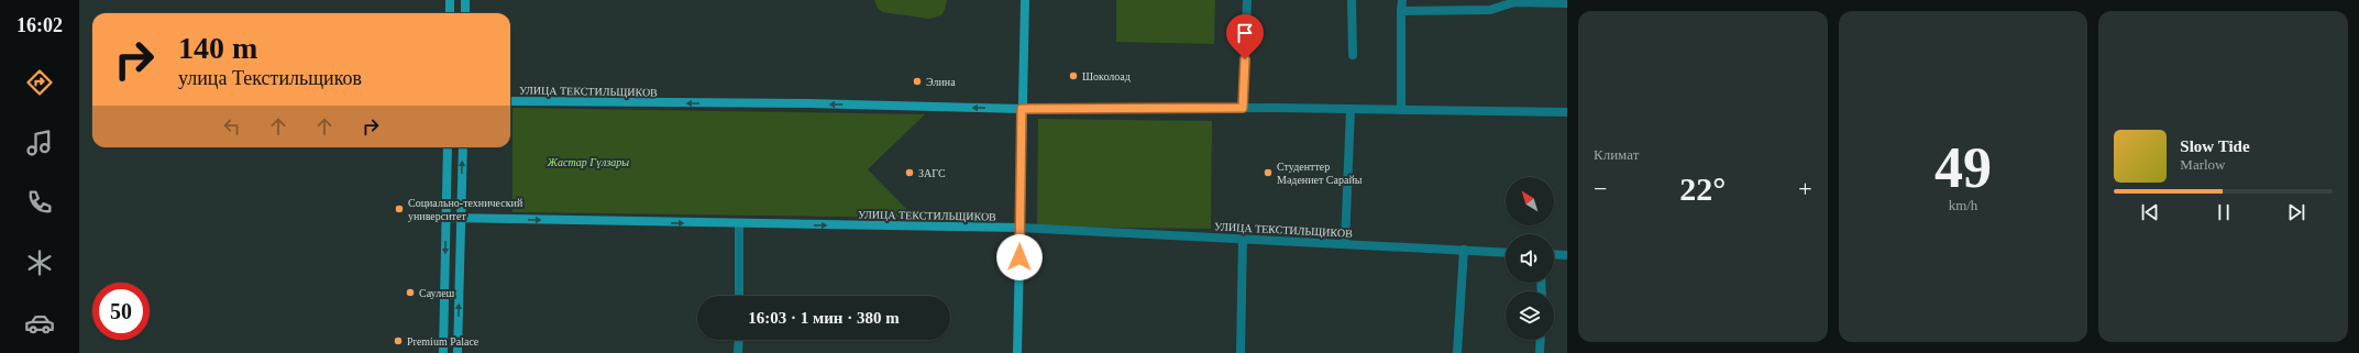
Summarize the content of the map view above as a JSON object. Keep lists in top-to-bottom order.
{
  "streets": {
    "street": ["УЛИЦА ТЕКСТИЛЬЩИКОВ"]
  },
  "parks": ["Жастар Гүлзары"],
  "places": [
    "Шоколоад",
    "Элина",
    "ЗАГС",
    "Студенттер Мәдениет Сарайы",
    "Социально-технический университет",
    "Саулеш",
    "Premium Palace"
  ],
  "north": "top left",
  "page": {
    "tabs": "16:02",
    "tile": [
      "Климат",
      ["49", "km/h"]
    ],
    "turn": ["140 m", "улица Текстильщиков"],
    "song": ["Slow Tide", "Marlow"],
    "heat": ["−", "22°", "+"],
    "limit": "50",
    "trip": "16:03 · 1 мин · 380 m"
  }
}
